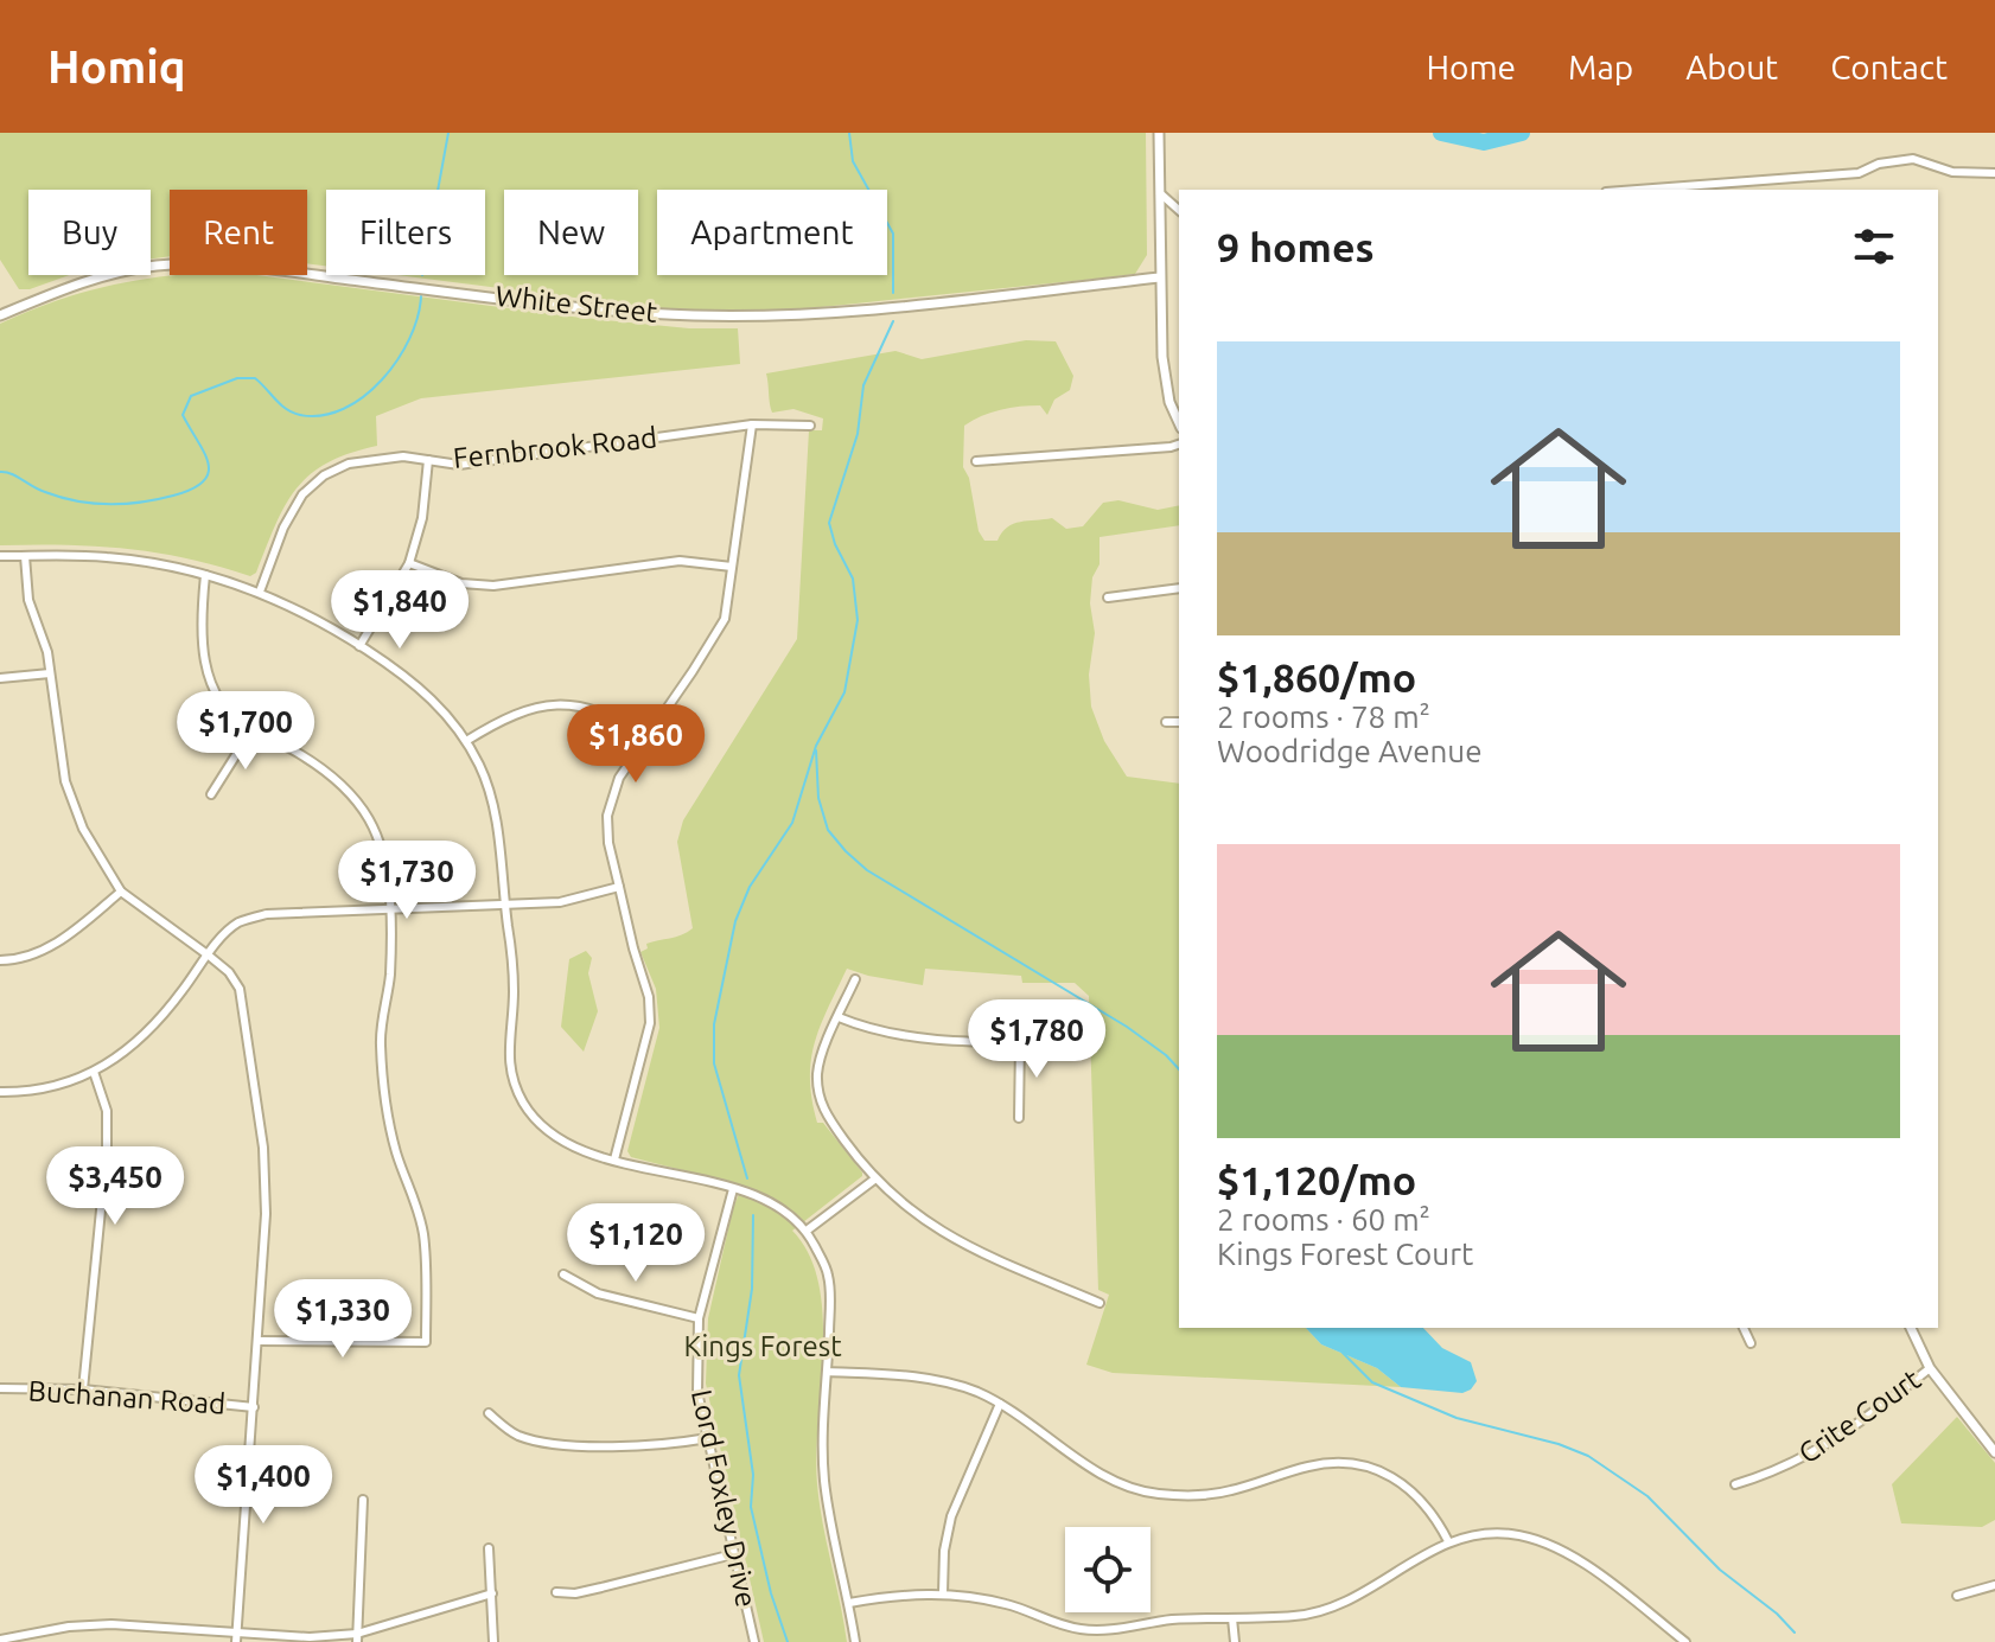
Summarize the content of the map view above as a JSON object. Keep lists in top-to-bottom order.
{
  "streets": {
    "street": [
      "White Street",
      "Fernbrook Road",
      "Buchanan Road",
      "Crite Court",
      "Lord Foxley Drive"
    ]
  },
  "parks": ["Kings Forest"],
  "page": {
    "header": "Homiq",
    "nav": [
      "Home",
      "Map",
      "About",
      "Contact"
    ],
    "chip": [
      "Buy",
      "Rent",
      "Filters",
      "New",
      "Apartment"
    ],
    "heading": "9 homes",
    "list": [
      {
        "name": "$1,860/mo",
        "note": "2 rooms · 78 m² · Woodridge Avenue"
      },
      {
        "name": "$1,120/mo",
        "note": "2 rooms · 60 m² · Kings Forest Court"
      }
    ],
    "price": [
      "$1,840",
      "$1,700",
      "$1,860",
      "$1,730",
      "$1,780",
      "$3,450",
      "$1,120",
      "$1,330",
      "$1,400"
    ]
  }
}
